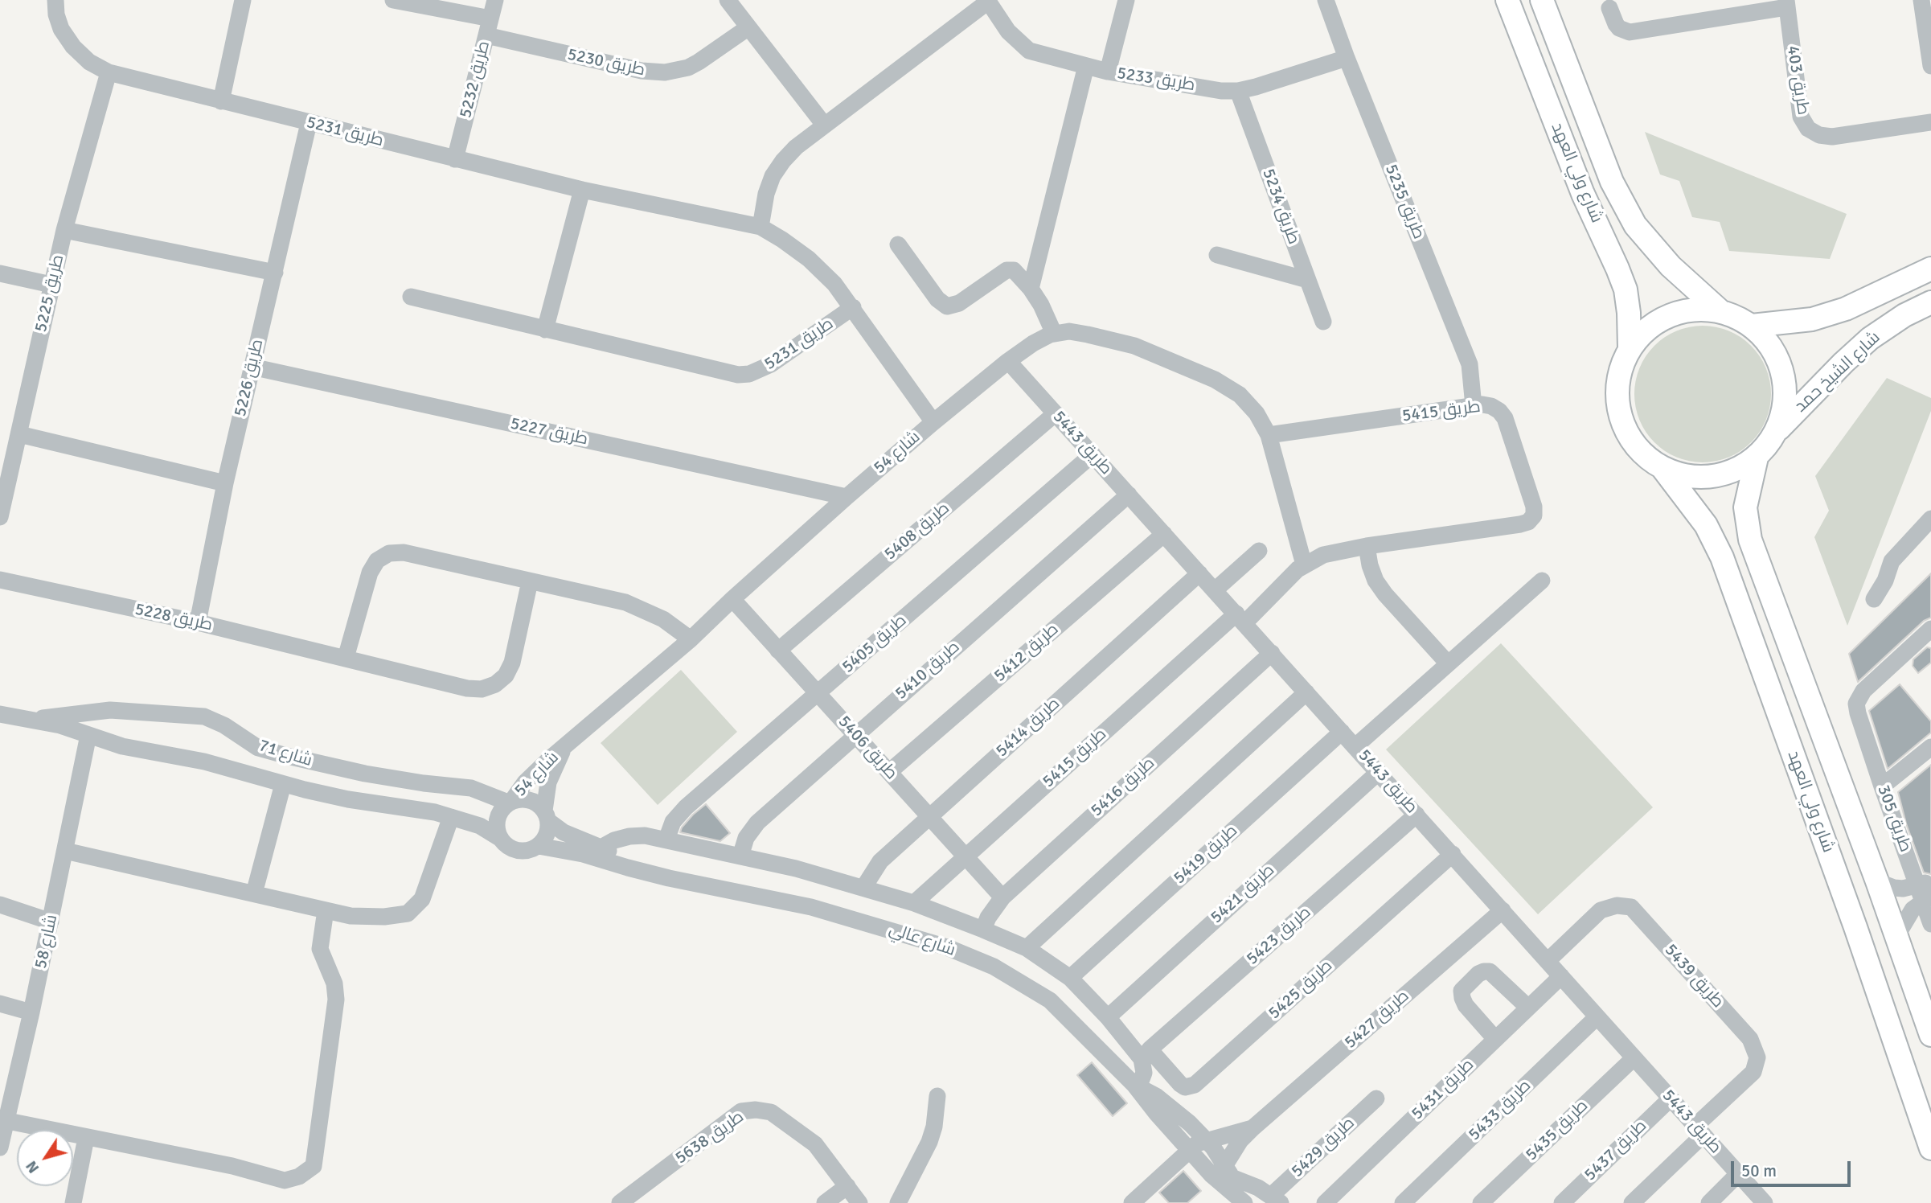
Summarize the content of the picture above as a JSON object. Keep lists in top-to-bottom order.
{
  "streets": {
    "main road": ["شارع ولي العهد", "شارع الشيخ حمد"],
    "street": [
      "طريق 5230",
      "طريق 5232",
      "طريق 5233",
      "طريق 403",
      "طريق 5231",
      "طريق 5235",
      "طريق 5234",
      "طريق 5225",
      "طريق 5226",
      "طريق 5415",
      "طريق 5227",
      "طريق 5443",
      "شارع 54",
      "طريق 5408",
      "طريق 5228",
      "طريق 5405",
      "طريق 5412",
      "طريق 5410",
      "طريق 5414",
      "طريق 5406",
      "شارع 71",
      "طريق 5416",
      "طريق 305",
      "طريق 5419",
      "طريق 5421",
      "طريق 5423",
      "شارع عالي",
      "شارع 58",
      "طريق 5439",
      "طريق 5425",
      "طريق 5427",
      "طريق 5431",
      "طريق 5433",
      "طريق 5435",
      "طريق 5638",
      "طريق 5429",
      "طريق 5437"
    ]
  },
  "crossings": [
    ["طريق 5230", "طريق 5232"],
    ["طريق 5232", "طريق 5231"],
    ["طريق 5233", "طريق 5235"],
    ["طريق 5233", "طريق 5234"],
    ["طريق 5231", "طريق 5225"],
    ["طريق 5231", "طريق 5226"],
    ["طريق 5231", "شارع 54"],
    ["شارع ولي العهد", "شارع الشيخ حمد"],
    ["طريق 5235", "طريق 5415"],
    ["طريق 5226", "طريق 5227"],
    ["طريق 5226", "طريق 5228"],
    ["طريق 5415", "طريق 5443"],
    ["طريق 5415", "شارع 54"],
    ["طريق 5415", "طريق 5406"],
    ["طريق 5227", "شارع 54"],
    ["طريق 5443", "شارع 54"],
    ["طريق 5443", "طريق 5408"],
    ["طريق 5443", "طريق 5405"],
    ["طريق 5443", "طريق 5412"],
    ["طريق 5443", "طريق 5410"],
    ["طريق 5443", "طريق 5414"],
    ["طريق 5443", "طريق 5416"],
    ["طريق 5443", "طريق 5419"],
    ["طريق 5443", "طريق 5421"],
    ["طريق 5443", "طريق 5423"],
    ["طريق 5443", "طريق 5439"],
    ["طريق 5443", "طريق 5425"],
    ["طريق 5443", "طريق 5427"],
    ["طريق 5443", "طريق 5431"],
    ["طريق 5443", "طريق 5433"],
    ["طريق 5443", "طريق 5435"],
    ["طريق 5443", "طريق 5437"],
    ["شارع 54", "طريق 5406"],
    ["شارع 54", "شارع 71"],
    ["شارع 54", "شارع عالي"],
    ["طريق 5408", "طريق 5406"],
    ["طريق 5405", "طريق 5406"],
    ["طريق 5412", "طريق 5406"],
    ["طريق 5410", "طريق 5406"],
    ["طريق 5414", "طريق 5406"],
    ["طريق 5406", "طريق 5416"],
    ["شارع 71", "شارع عالي"],
    ["شارع 71", "شارع 58"],
    ["طريق 5423", "طريق 5425"],
    ["شارع عالي", "طريق 5427"]
  ],
  "scale_bar": "50 m",
  "north": "bottom left"
}
